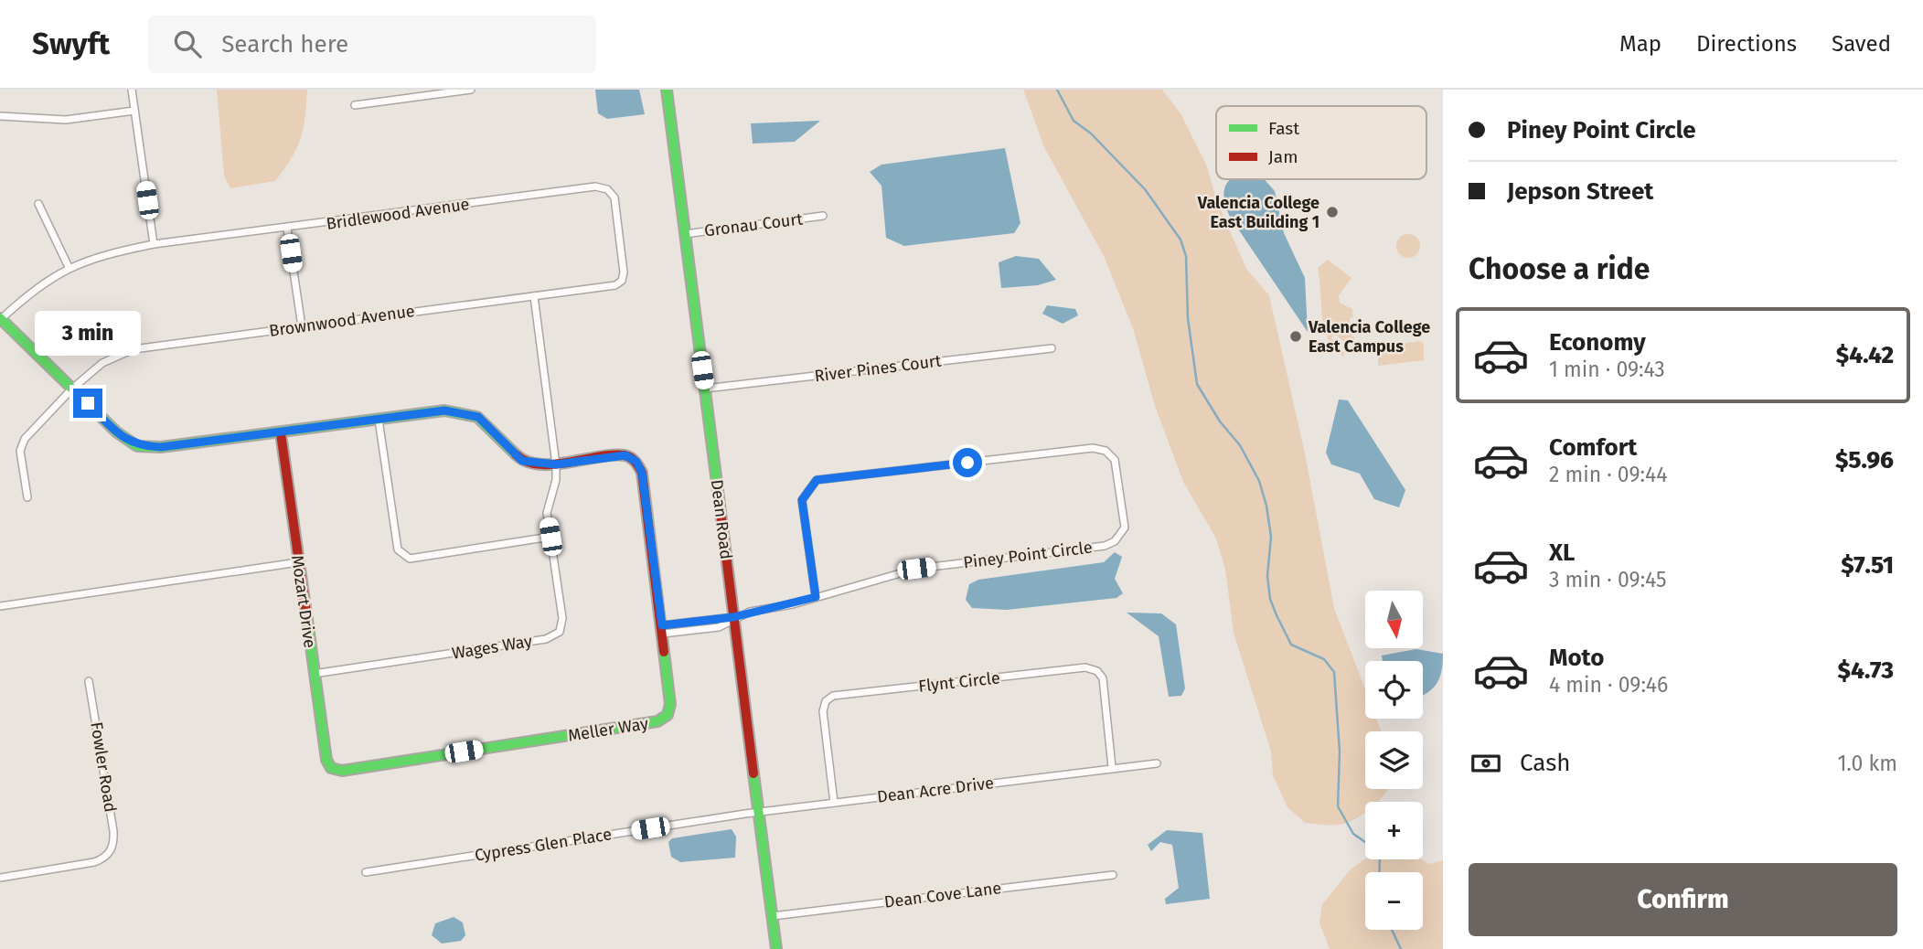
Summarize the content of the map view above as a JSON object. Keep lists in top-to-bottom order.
{
  "streets": {
    "street": [
      "Bridlewood Avenue",
      "Gronau Court",
      "Brownwood Avenue",
      "River Pines Court",
      "Dean Road",
      "Piney Point Circle",
      "Mozart Drive",
      "Wages Way",
      "Flynt Circle",
      "Meller Way",
      "Fowler Road",
      "Dean Acre Drive",
      "Cypress Glen Place",
      "Dean Cove Lane"
    ]
  },
  "crossings": [
    ["Bridlewood Avenue", "Brownwood Avenue"],
    ["Gronau Court", "Dean Road"],
    ["Brownwood Avenue", "Wages Way"],
    ["River Pines Court", "Dean Road"],
    ["Dean Road", "Piney Point Circle"],
    ["Dean Road", "Dean Acre Drive"],
    ["Dean Road", "Cypress Glen Place"],
    ["Dean Road", "Dean Cove Lane"],
    ["Piney Point Circle", "Meller Way"],
    ["Mozart Drive", "Wages Way"],
    ["Mozart Drive", "Meller Way"],
    ["Wages Way", "Meller Way"],
    ["Flynt Circle", "Dean Acre Drive"],
    ["Dean Acre Drive", "Cypress Glen Place"]
  ],
  "places": ["Valencia College East Building 1", "Valencia College East Campus"],
  "legend": ["Fast", "Jam"],
  "north": "bottom",
  "page": {
    "header": "Swyft",
    "search": "Search here",
    "nav": ["Map", "Directions", "Saved"],
    "banner": ["Piney Point Circle", "Jepson Street"],
    "heading": "Choose a ride",
    "list": [
      {
        "name": "Economy",
        "note": "1 min · 09:43",
        "value": "$4.42"
      },
      {
        "name": "Comfort",
        "note": "2 min · 09:44",
        "value": "$5.96"
      },
      {
        "name": "XL",
        "note": "3 min · 09:45",
        "value": "$7.51"
      },
      {
        "name": "Moto",
        "note": "4 min · 09:46",
        "value": "$4.73"
      }
    ],
    "bubble": "3 min",
    "map_buttons": ["+", "−"],
    "pay": ["Cash", "1.0 km"],
    "buttons": "Confirm"
  }
}
